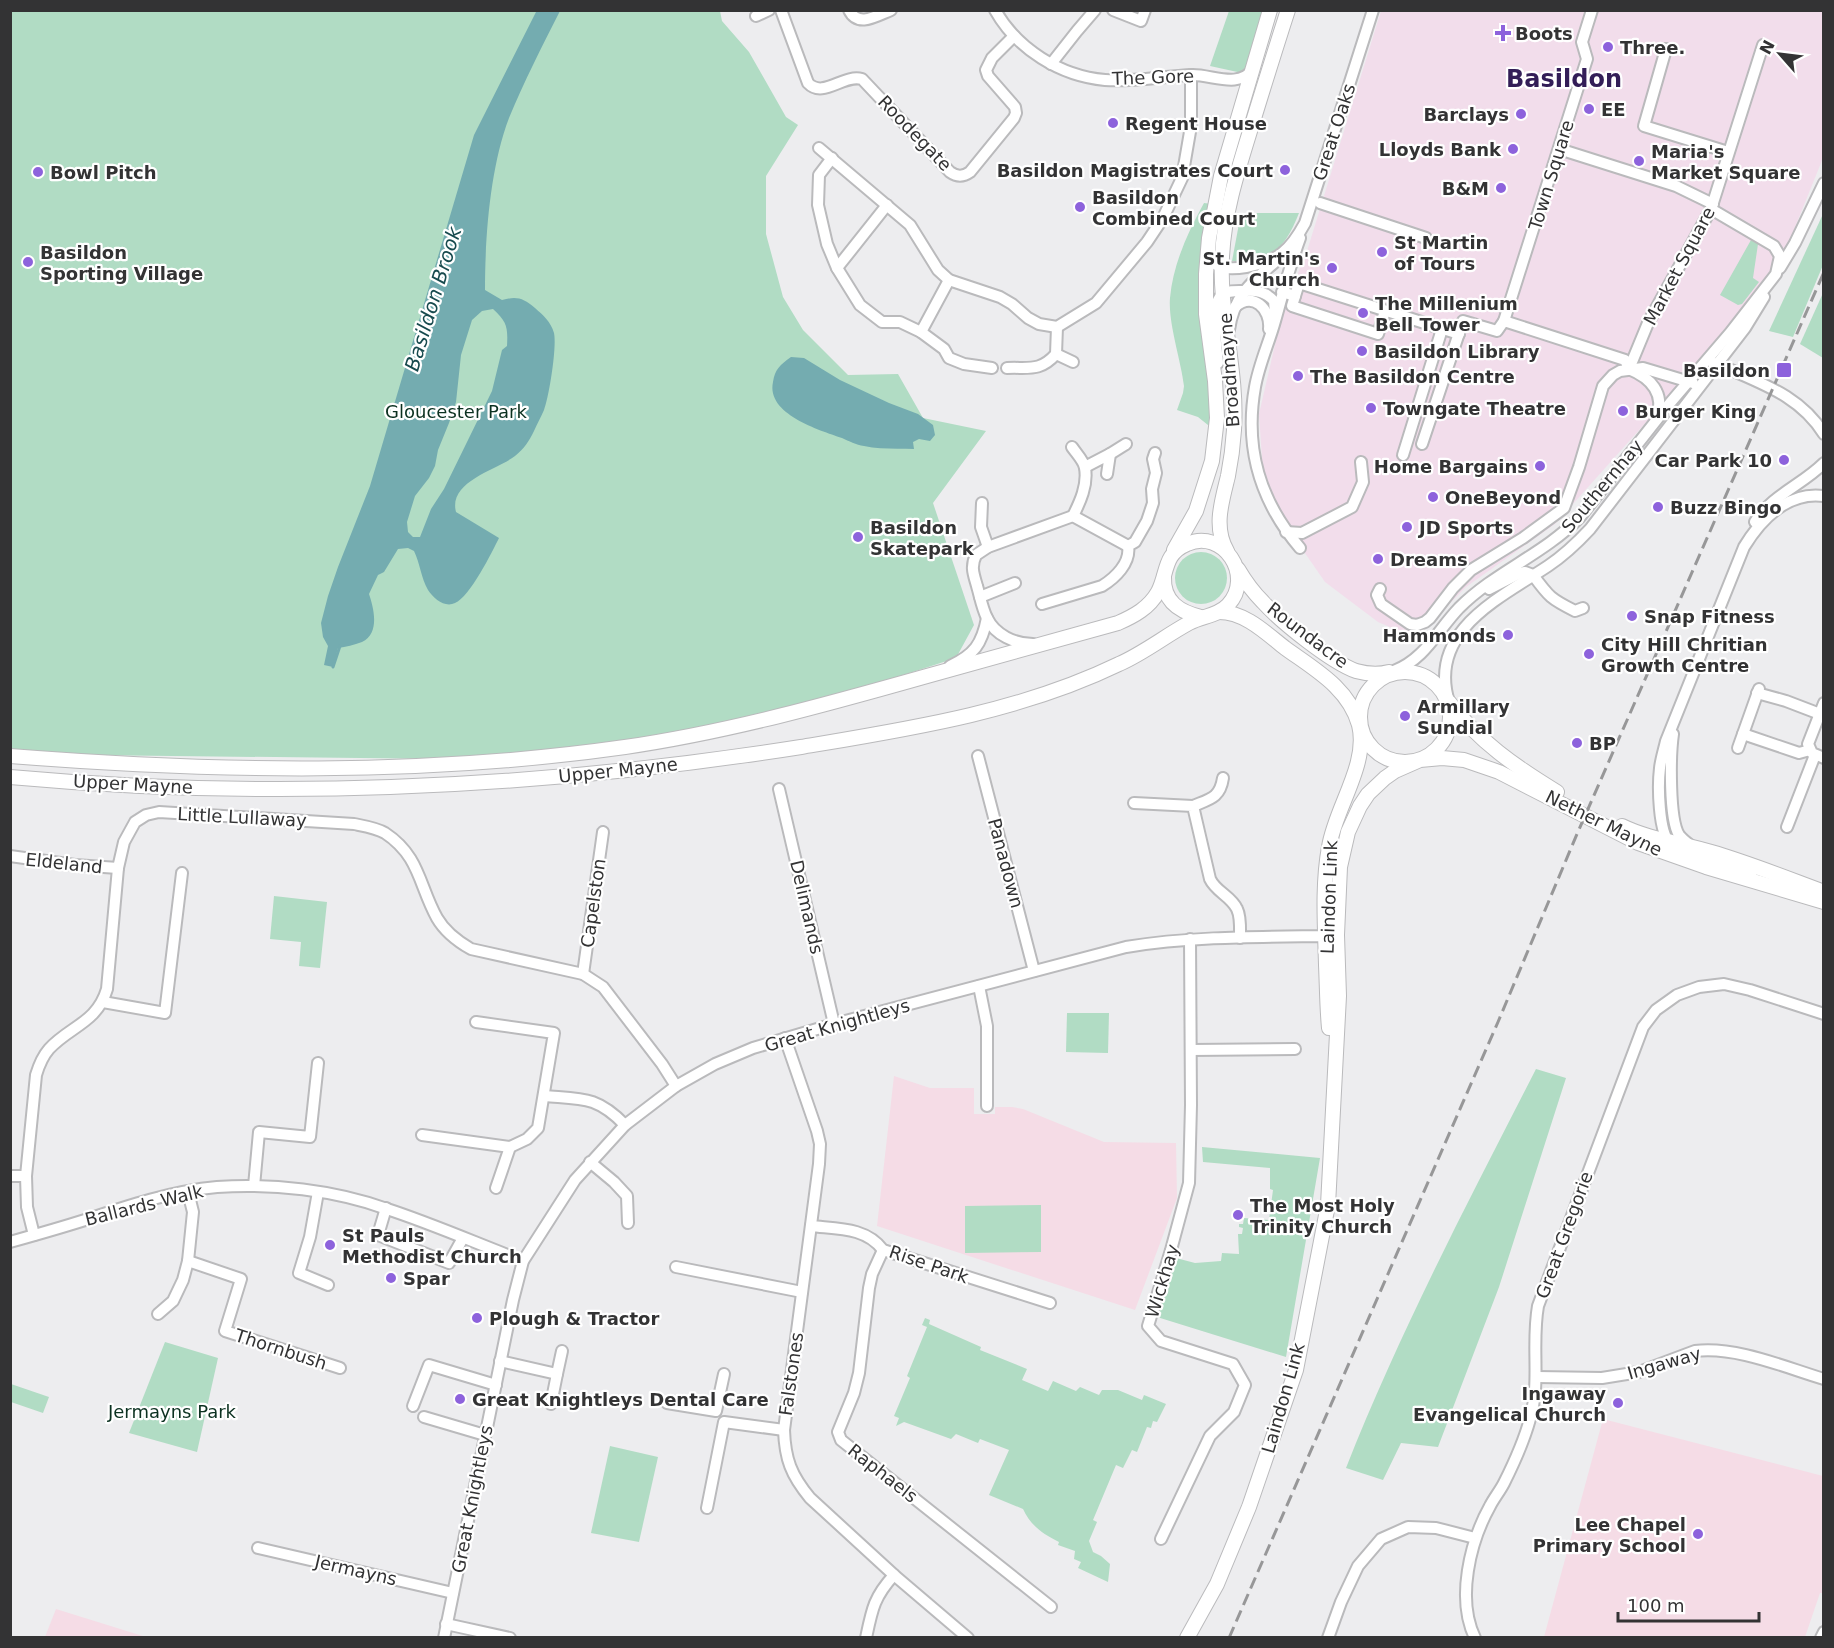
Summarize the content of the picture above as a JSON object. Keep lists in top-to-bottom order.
{
  "streets": {
    "main road": [
      "Broadmayne",
      "Roundacre",
      "Upper Mayne",
      "Nether Mayne",
      "Laindon Link"
    ],
    "street": [
      "The Gore",
      "Great Oaks",
      "Roodegate",
      "Town Square",
      "Market Square",
      "Southernhay",
      "Little Lullaway",
      "Eldeland",
      "Panadown",
      "Capelston",
      "Delimands",
      "Great Knightleys",
      "Ballards Walk",
      "Great Gregorie",
      "Rise Park",
      "Wickhay",
      "Thornbush",
      "Ingaway",
      "Falstones",
      "Raphaels",
      "Jermayns"
    ]
  },
  "crossings": [
    ["The Gore", "Roodegate"],
    ["Great Oaks", "Broadmayne"],
    ["Broadmayne", "Roundacre"],
    ["Broadmayne", "Upper Mayne"],
    ["Southernhay", "Roundacre"],
    ["Southernhay", "Nether Mayne"],
    ["Southernhay", "Laindon Link"],
    ["Roundacre", "Upper Mayne"],
    ["Roundacre", "Nether Mayne"],
    ["Roundacre", "Laindon Link"],
    ["Little Lullaway", "Eldeland"],
    ["Little Lullaway", "Capelston"],
    ["Little Lullaway", "Great Knightleys"],
    ["Nether Mayne", "Laindon Link"],
    ["Panadown", "Great Knightleys"],
    ["Laindon Link", "Great Knightleys"],
    ["Delimands", "Great Knightleys"],
    ["Great Knightleys", "Ballards Walk"],
    ["Great Knightleys", "Wickhay"],
    ["Great Knightleys", "Falstones"],
    ["Great Knightleys", "Jermayns"],
    ["Great Gregorie", "Ingaway"],
    ["Rise Park", "Falstones"],
    ["Rise Park", "Raphaels"]
  ],
  "districts": ["Basildon"],
  "water": ["Basildon Brook"],
  "parks": ["Gloucester Park", "Jermayns Park"],
  "places": {
    "health": ["Boots"],
    "other": [
      "Three.",
      "EE",
      "Barclays",
      "Regent House",
      "Lloyds Bank",
      "Maria's Market Square",
      "Basildon Magistrates Court",
      "Bowl Pitch",
      "B&M",
      "Basildon Combined Court",
      "St Martin of Tours",
      "Basildon Sporting Village",
      "St. Martin's Church",
      "The Millenium Bell Tower",
      "Basildon Library",
      "The Basildon Centre",
      "Towngate Theatre",
      "Burger King",
      "Car Park 10",
      "Home Bargains",
      "OneBeyond",
      "Buzz Bingo",
      "JD Sports",
      "Basildon Skatepark",
      "Dreams",
      "Snap Fitness",
      "Hammonds",
      "City Hill Chritian Growth Centre",
      "Armillary Sundial",
      "BP",
      "The Most Holy Trinity Church",
      "St Pauls Methodist Church",
      "Spar",
      "Plough & Tractor",
      "Great Knightleys Dental Care",
      "Ingaway Evangelical Church",
      "Lee Chapel Primary School"
    ],
    "transit": ["Basildon"]
  },
  "scale_bar": "100 m",
  "north": "top left"
}
